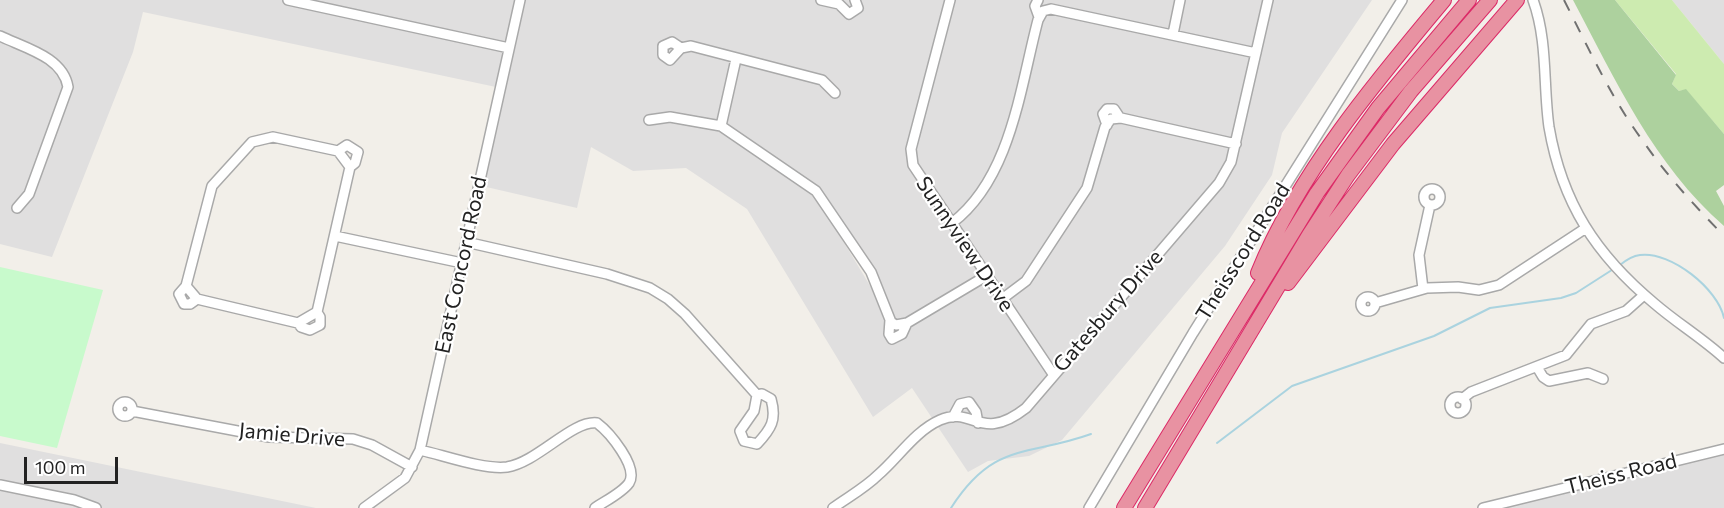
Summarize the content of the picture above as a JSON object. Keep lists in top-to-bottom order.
{
  "streets": {
    "street": [
      "Sunnyview Drive",
      "Theisscord Road",
      "East Concord Road",
      "Gatesbury Drive",
      "Jamie Drive",
      "Theiss Road"
    ]
  },
  "crossings": [
    ["Sunnyview Drive", "Gatesbury Drive"],
    ["East Concord Road", "Jamie Drive"]
  ],
  "scale_bar": "100 m"
}
